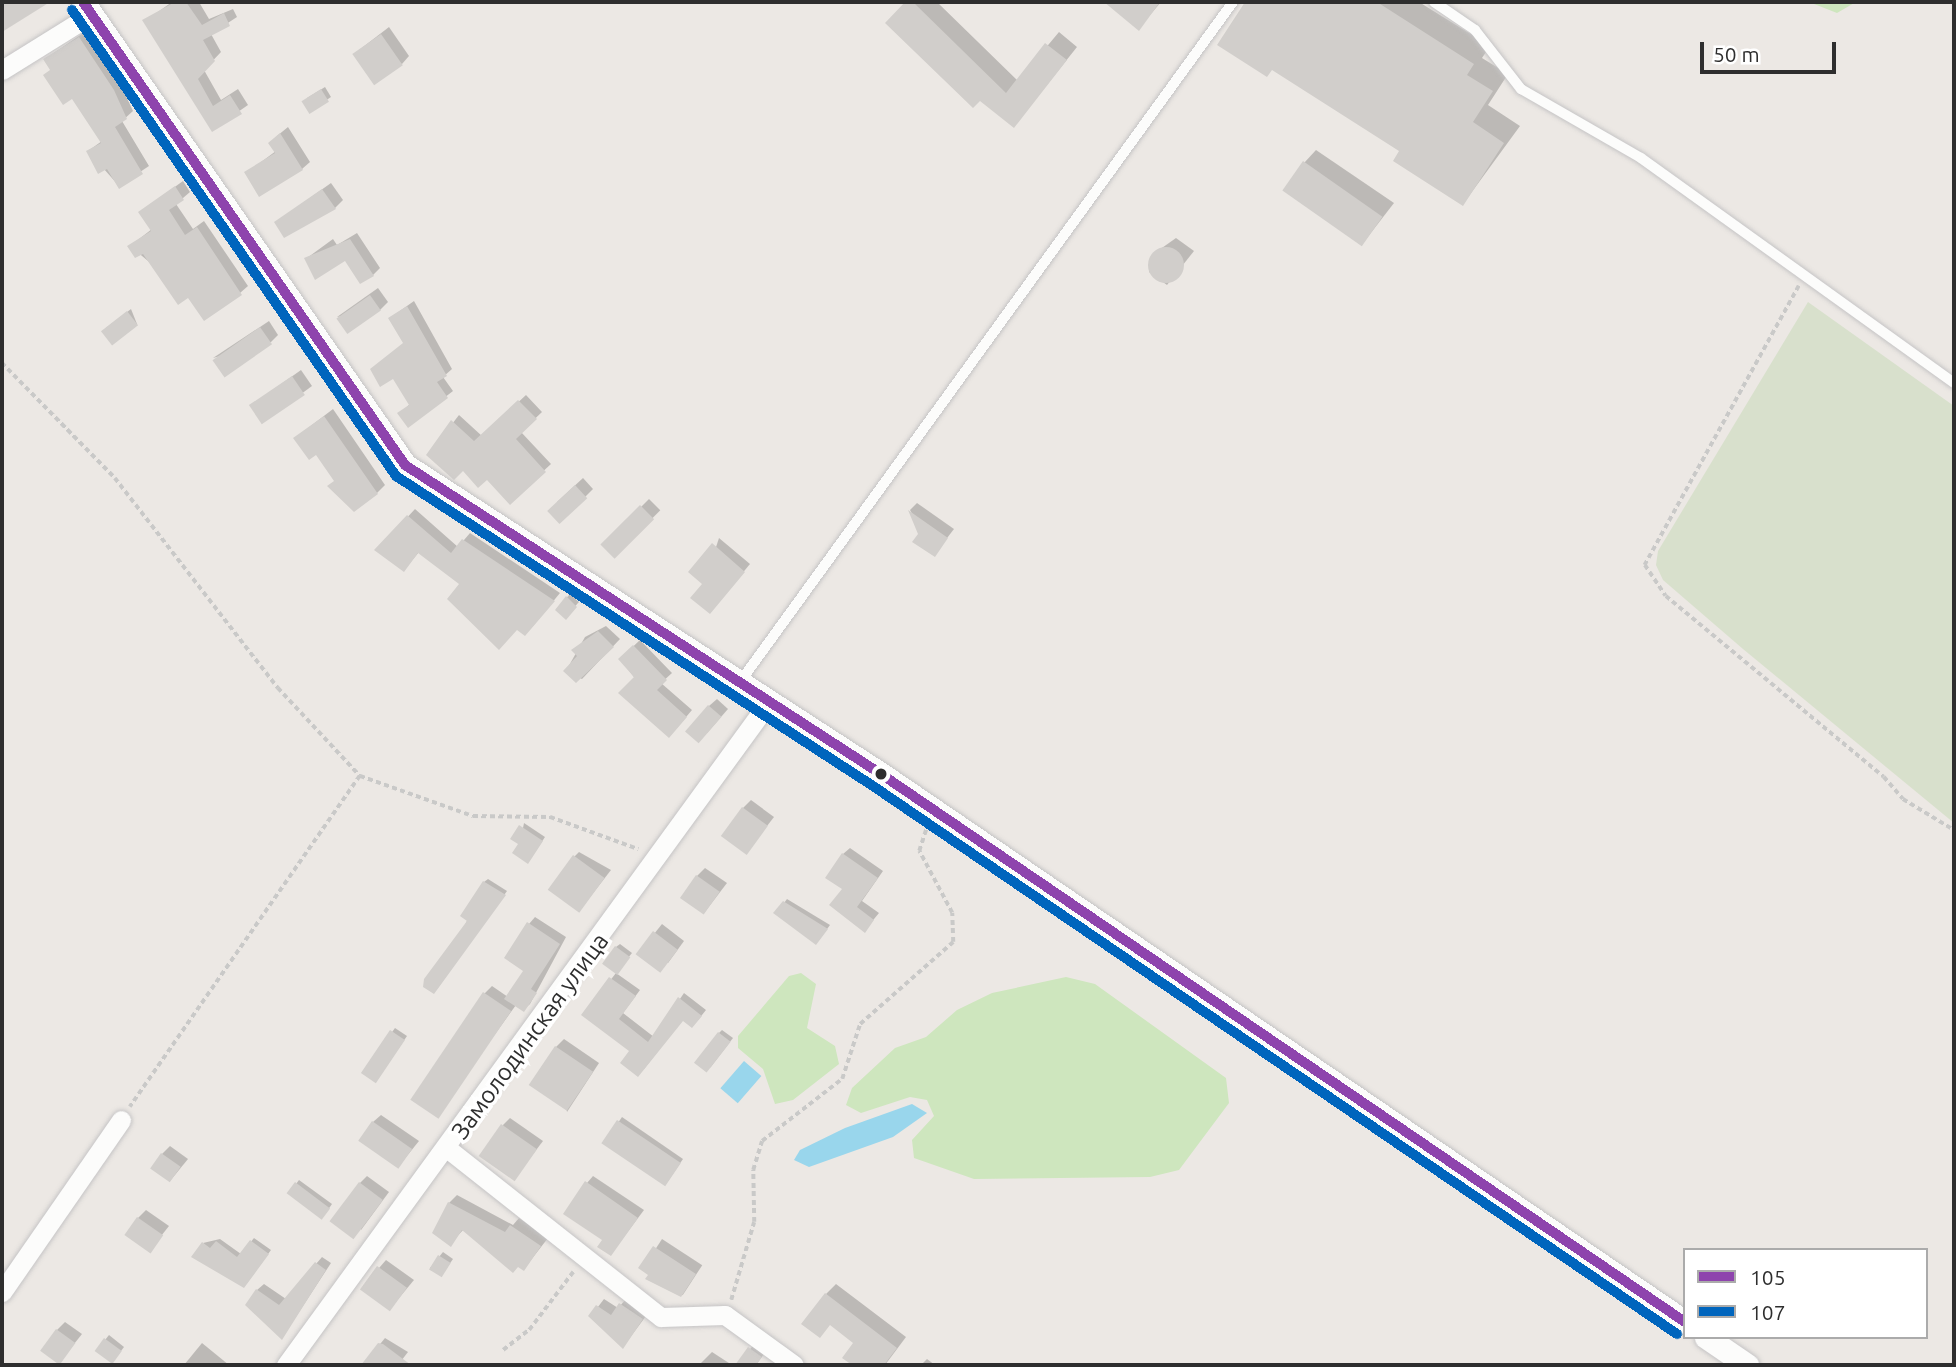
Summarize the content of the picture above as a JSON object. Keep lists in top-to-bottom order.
{
  "streets": {
    "street": ["Замолодинская улица"]
  },
  "lines": ["transit line 105", "transit line 107"],
  "legend": ["105", "107"],
  "scale_bar": "50 m"
}
